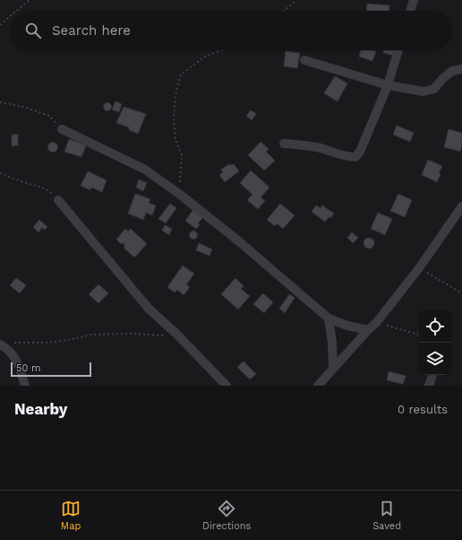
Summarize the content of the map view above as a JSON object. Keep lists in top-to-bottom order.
{
  "scale_bar": "50 m",
  "page": {
    "search": "Search here",
    "scale": "50 m",
    "heading": ["Nearby", "0 results"],
    "nav": ["Map", "Directions", "Saved"]
  }
}
